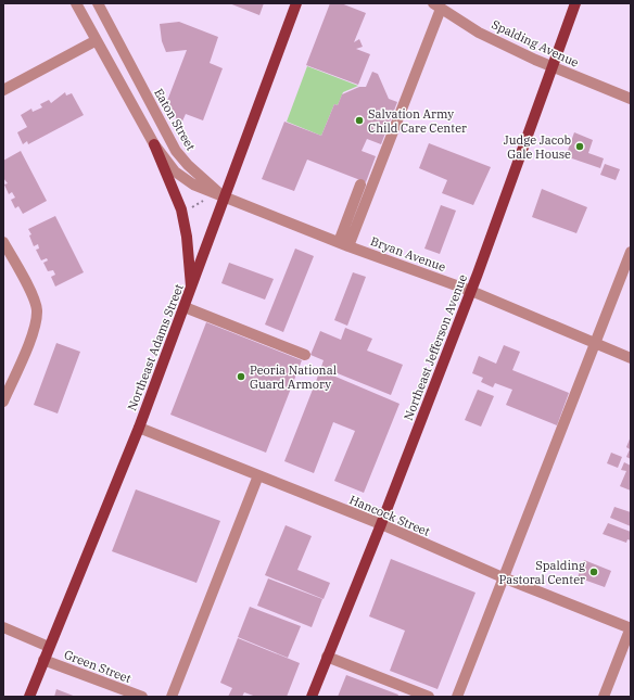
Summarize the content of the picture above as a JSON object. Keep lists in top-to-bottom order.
{
  "streets": {
    "main road": ["Northeast Adams Street", "Northeast Jefferson Avenue"],
    "street": [
      "Spalding Avenue",
      "Eaton Street",
      "Bryan Avenue",
      "Hancock Street",
      "Green Street"
    ]
  },
  "crossings": [
    ["Spalding Avenue", "Northeast Jefferson Avenue"],
    ["Eaton Street", "Bryan Avenue"],
    ["Eaton Street", "Northeast Adams Street"],
    ["Bryan Avenue", "Northeast Adams Street"],
    ["Bryan Avenue", "Northeast Jefferson Avenue"],
    ["Northeast Adams Street", "Hancock Street"],
    ["Northeast Adams Street", "Green Street"],
    ["Northeast Jefferson Avenue", "Hancock Street"]
  ],
  "places": [
    "Salvation Army Child Care Center",
    "Judge Jacob Gale House",
    "Peoria National Guard Armory",
    "Spalding Pastoral Center"
  ]
}
